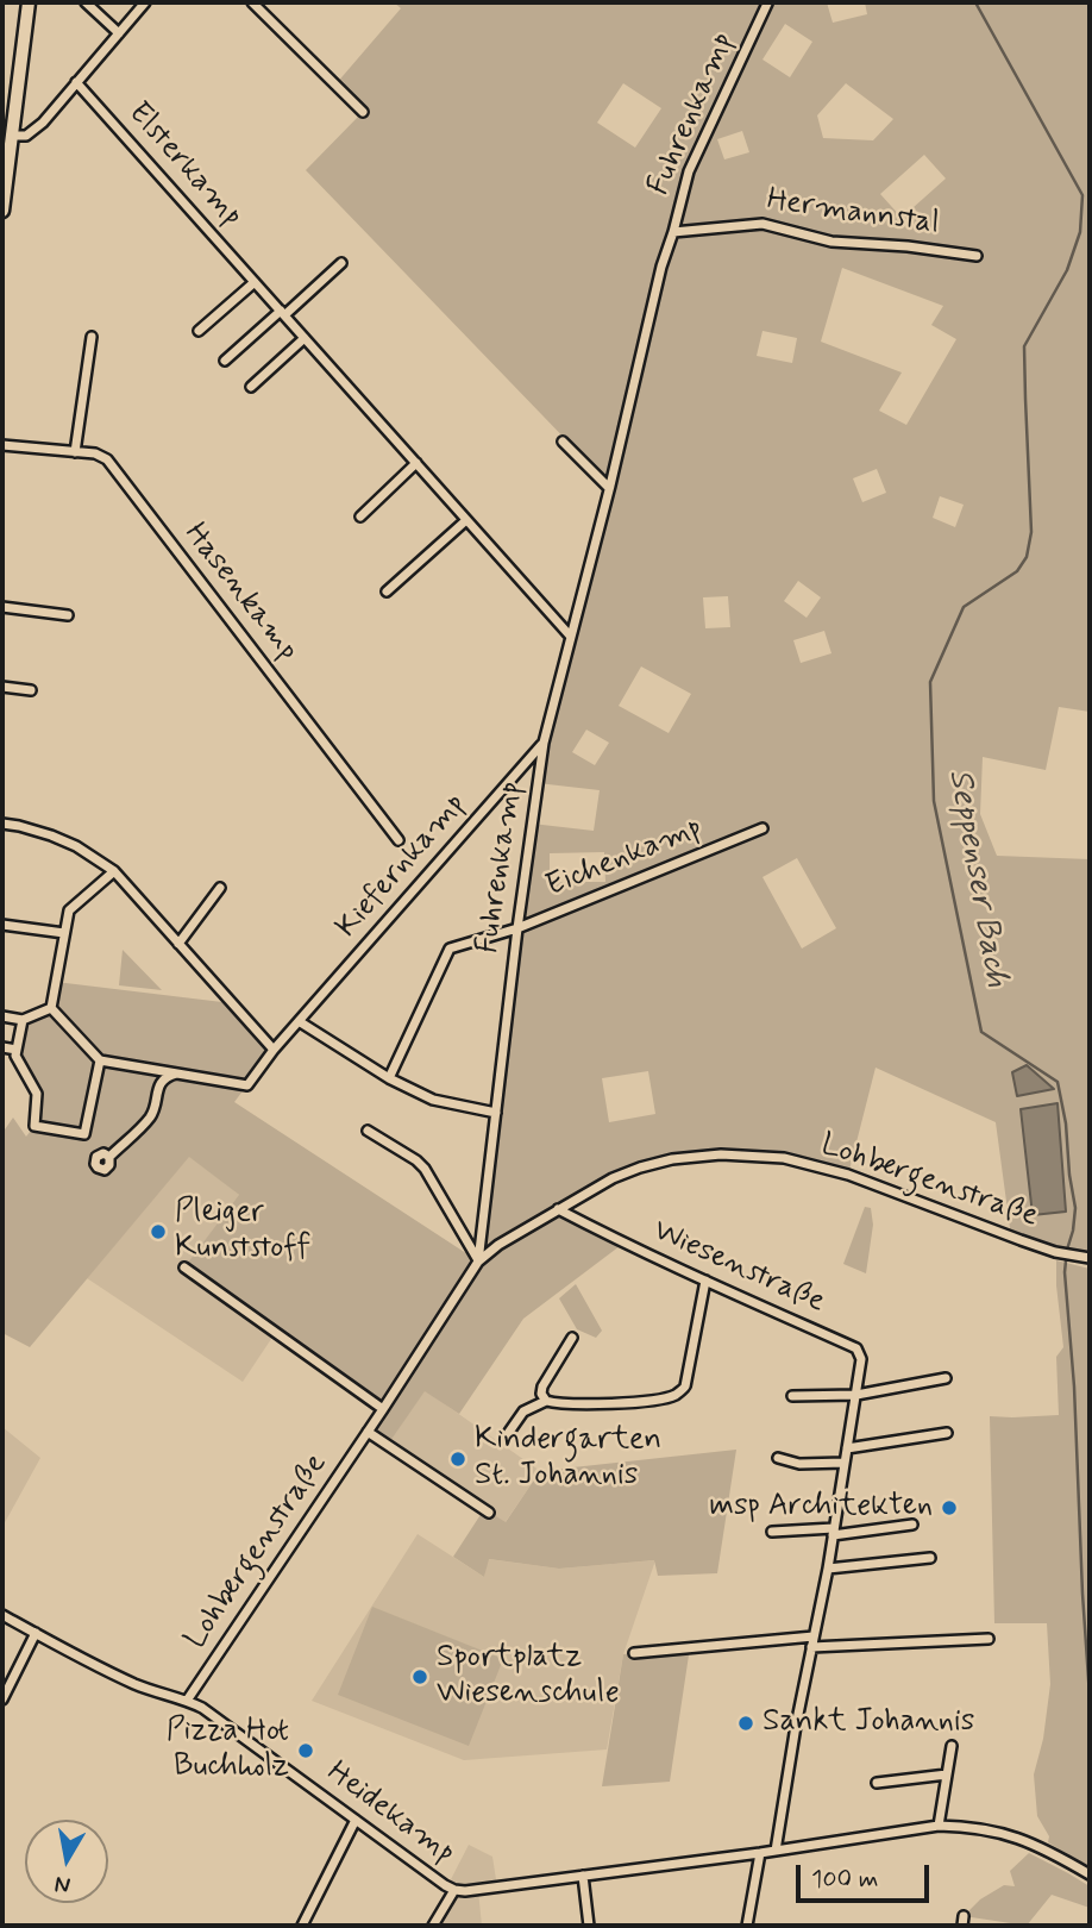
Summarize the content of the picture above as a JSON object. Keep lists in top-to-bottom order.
{
  "streets": {
    "street": [
      "Fuhrenkamp",
      "Elsterkamp",
      "Hermannstal",
      "Hasenkamp",
      "Eichenkamp",
      "Kiefernkamp",
      "Lohbergenstraße",
      "Wiesenstraße",
      "Heidekamp"
    ]
  },
  "crossings": [
    ["Fuhrenkamp", "Elsterkamp"],
    ["Fuhrenkamp", "Hermannstal"],
    ["Fuhrenkamp", "Eichenkamp"],
    ["Fuhrenkamp", "Kiefernkamp"],
    ["Fuhrenkamp", "Lohbergenstraße"],
    ["Lohbergenstraße", "Wiesenstraße"],
    ["Lohbergenstraße", "Heidekamp"],
    ["Wiesenstraße", "Heidekamp"]
  ],
  "water": ["Seppenser Bach"],
  "places": [
    "Pleiger Kunststoff",
    "Kindergarten St. Johannis",
    "msp Architekten",
    "Sportplatz Wiesenschule",
    "Sankt Johannis",
    "Pizza Hot Buchholz"
  ],
  "scale_bar": "100 m",
  "north": "bottom"
}
